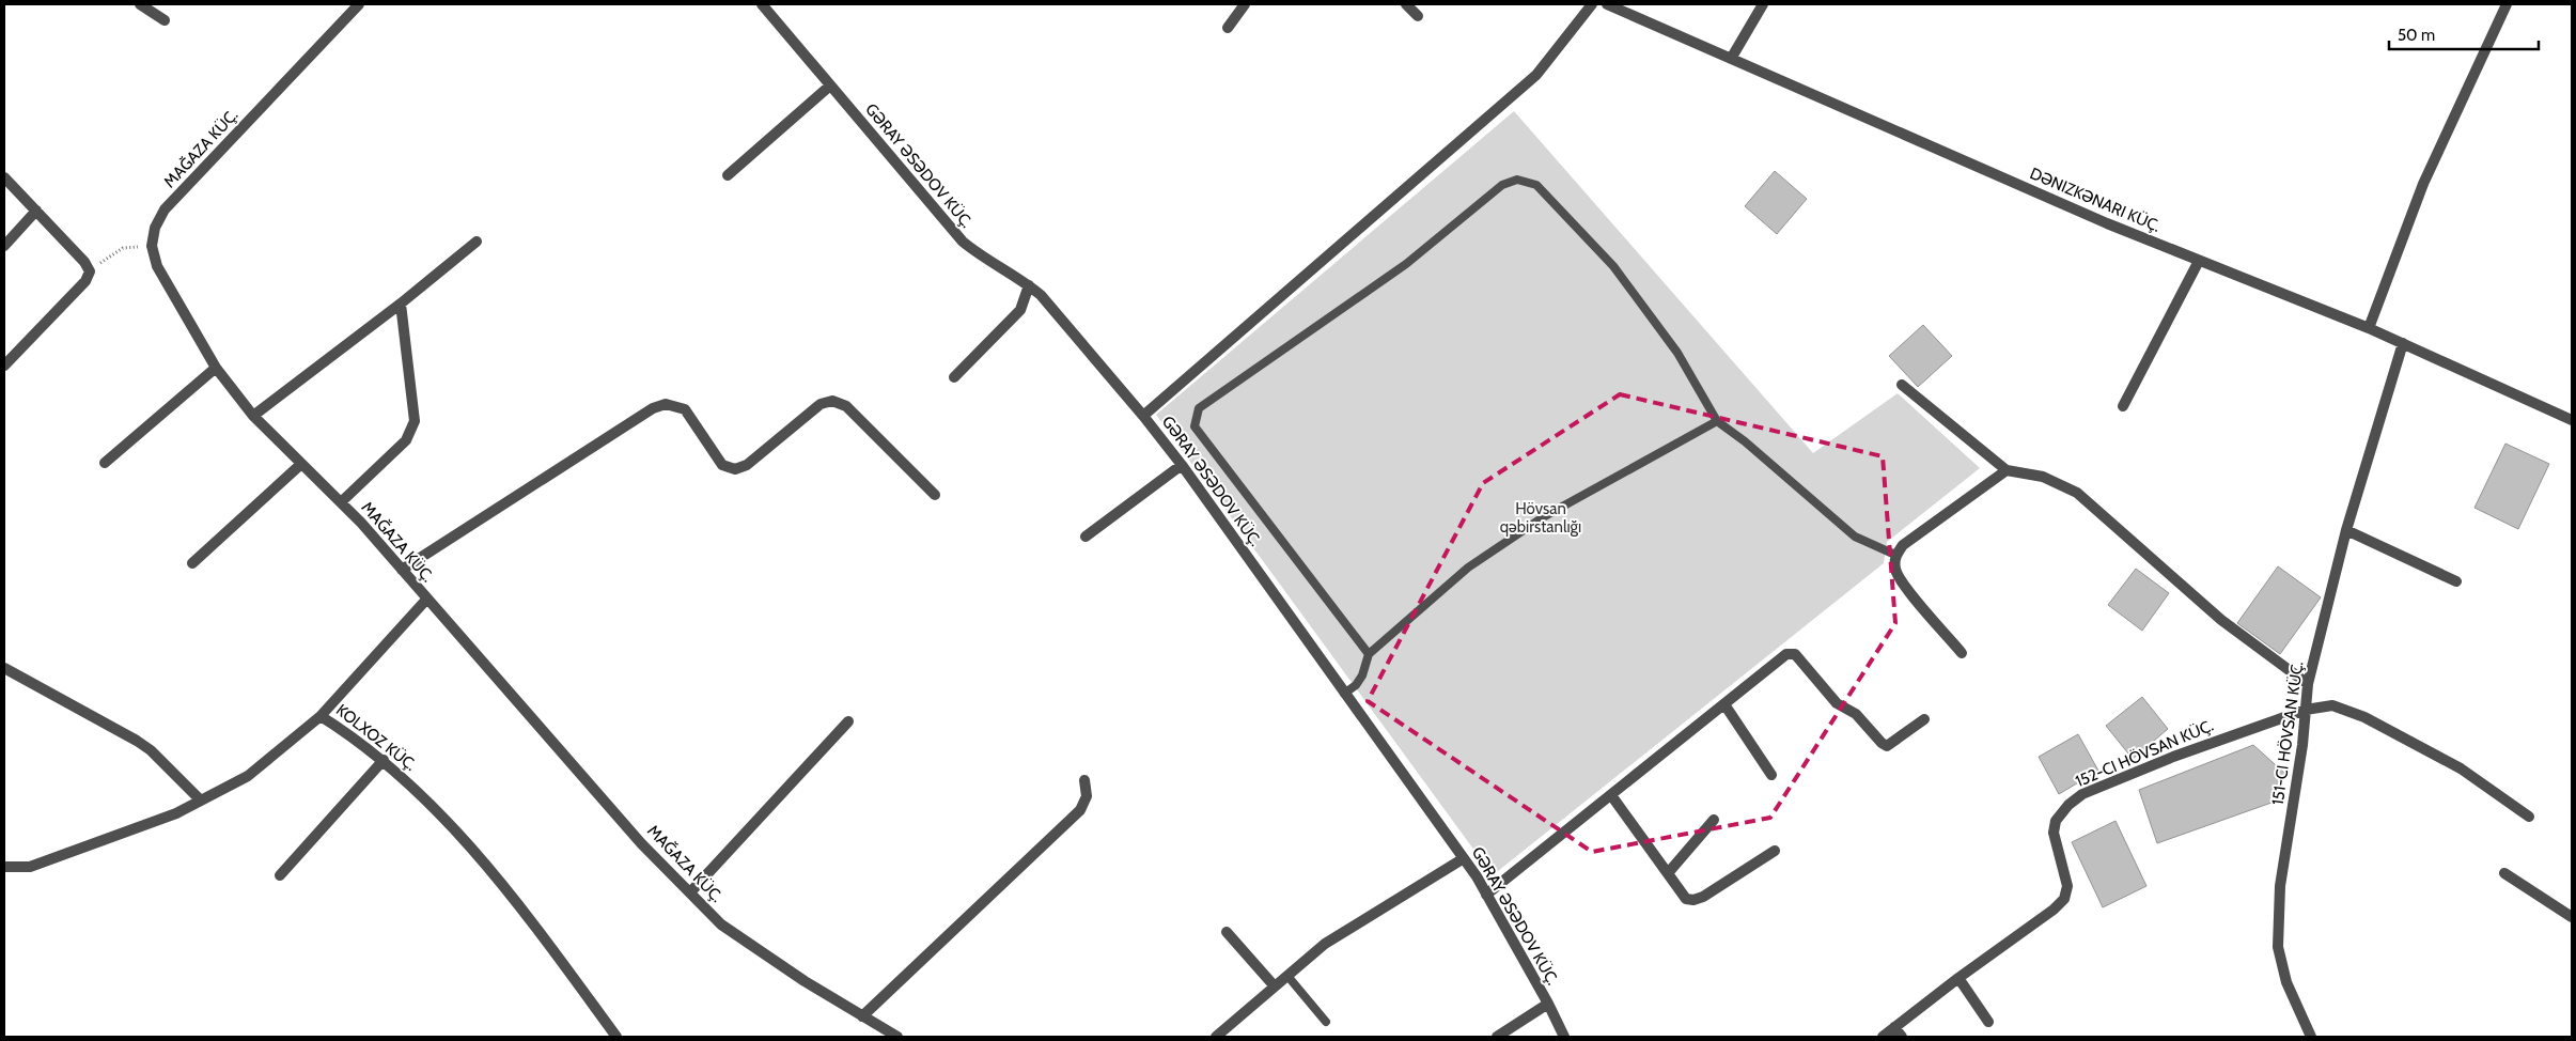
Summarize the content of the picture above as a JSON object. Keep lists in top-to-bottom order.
{
  "streets": {
    "street": [
      "MAĞAZA KÜÇ.",
      "GƏRAY ƏSƏDOV KÜÇ.",
      "151-CI HÖVSAN KÜÇ.",
      "KOLXOZ KÜÇ.",
      "152-CI HÖVSAN KÜÇ."
    ]
  },
  "crossings": [
    ["151-CI HÖVSAN KÜÇ.", "152-CI HÖVSAN KÜÇ."]
  ],
  "parks": ["Hövsan qəbirstanlığı"],
  "scale_bar": "50 m"
}
